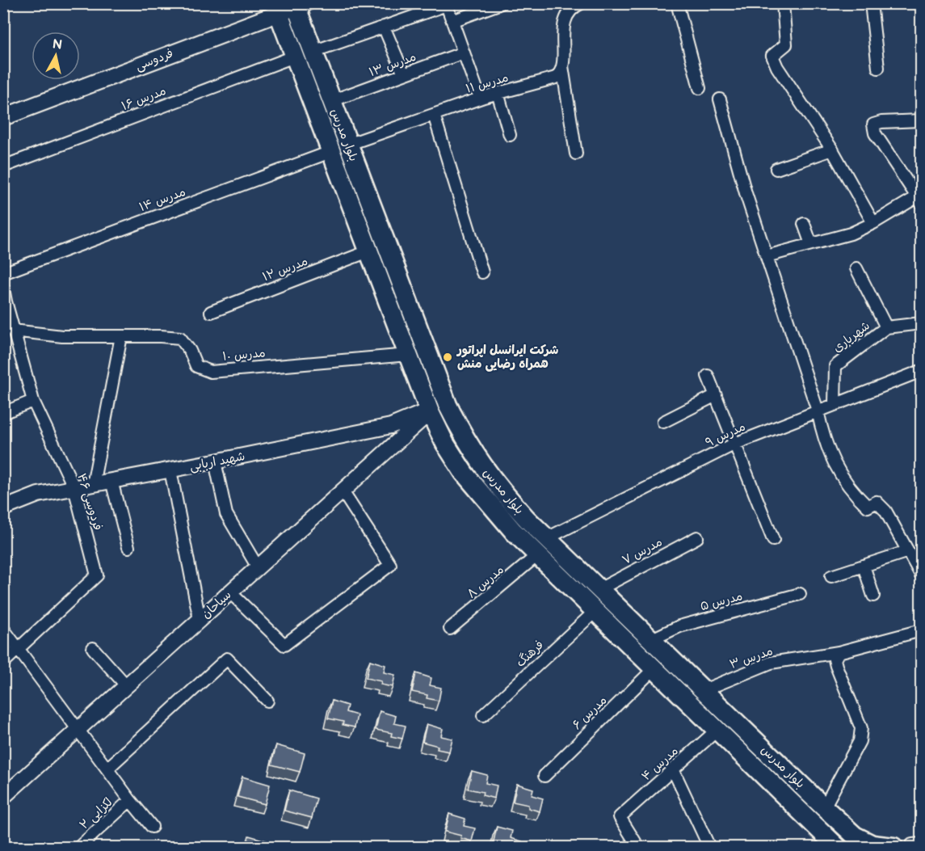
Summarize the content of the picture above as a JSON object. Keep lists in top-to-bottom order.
{
  "streets": {
    "main road": ["فردوسی", "بلوار مدرس"],
    "street": [
      "مدرس ۱۳",
      "مدرس ۱۱",
      "مدرس ۱۶",
      "مدرس ۱۴",
      "مدرس ۱۲",
      "شهریاری",
      "مدرس ۱۰",
      "مدرس ۹",
      "شهید اربابی",
      "فردوسی ۴۶",
      "مدرس ۷",
      "مدرس ۸",
      "مدرس ۵",
      "سیاحان",
      "فرهنگ",
      "مدرس ۳",
      "مدرس ۶",
      "مدرس ۴",
      "لکزایی ۲"
    ]
  },
  "crossings": [
    ["فردوسی", "بلوار مدرس"],
    ["مدرس ۱۳", "بلوار مدرس"],
    ["مدرس ۱۱", "بلوار مدرس"],
    ["مدرس ۱۶", "بلوار مدرس"],
    ["بلوار مدرس", "مدرس ۱۴"],
    ["بلوار مدرس", "مدرس ۱۲"],
    ["بلوار مدرس", "مدرس ۱۰"],
    ["بلوار مدرس", "مدرس ۹"],
    ["بلوار مدرس", "شهید اربابی"],
    ["بلوار مدرس", "مدرس ۷"],
    ["بلوار مدرس", "مدرس ۸"],
    ["بلوار مدرس", "مدرس ۵"],
    ["بلوار مدرس", "فرهنگ"],
    ["بلوار مدرس", "مدرس ۳"],
    ["بلوار مدرس", "مدرس ۶"],
    ["بلوار مدرس", "مدرس ۴"],
    ["شهریاری", "مدرس ۹"],
    ["مدرس ۱۰", "فردوسی ۴۶"],
    ["شهید اربابی", "فردوسی ۴۶"],
    ["شهید اربابی", "سیاحان"]
  ],
  "places": ["شرکت ایرانسل اپراتور همراه رضایی منش"],
  "north": "top"
}
